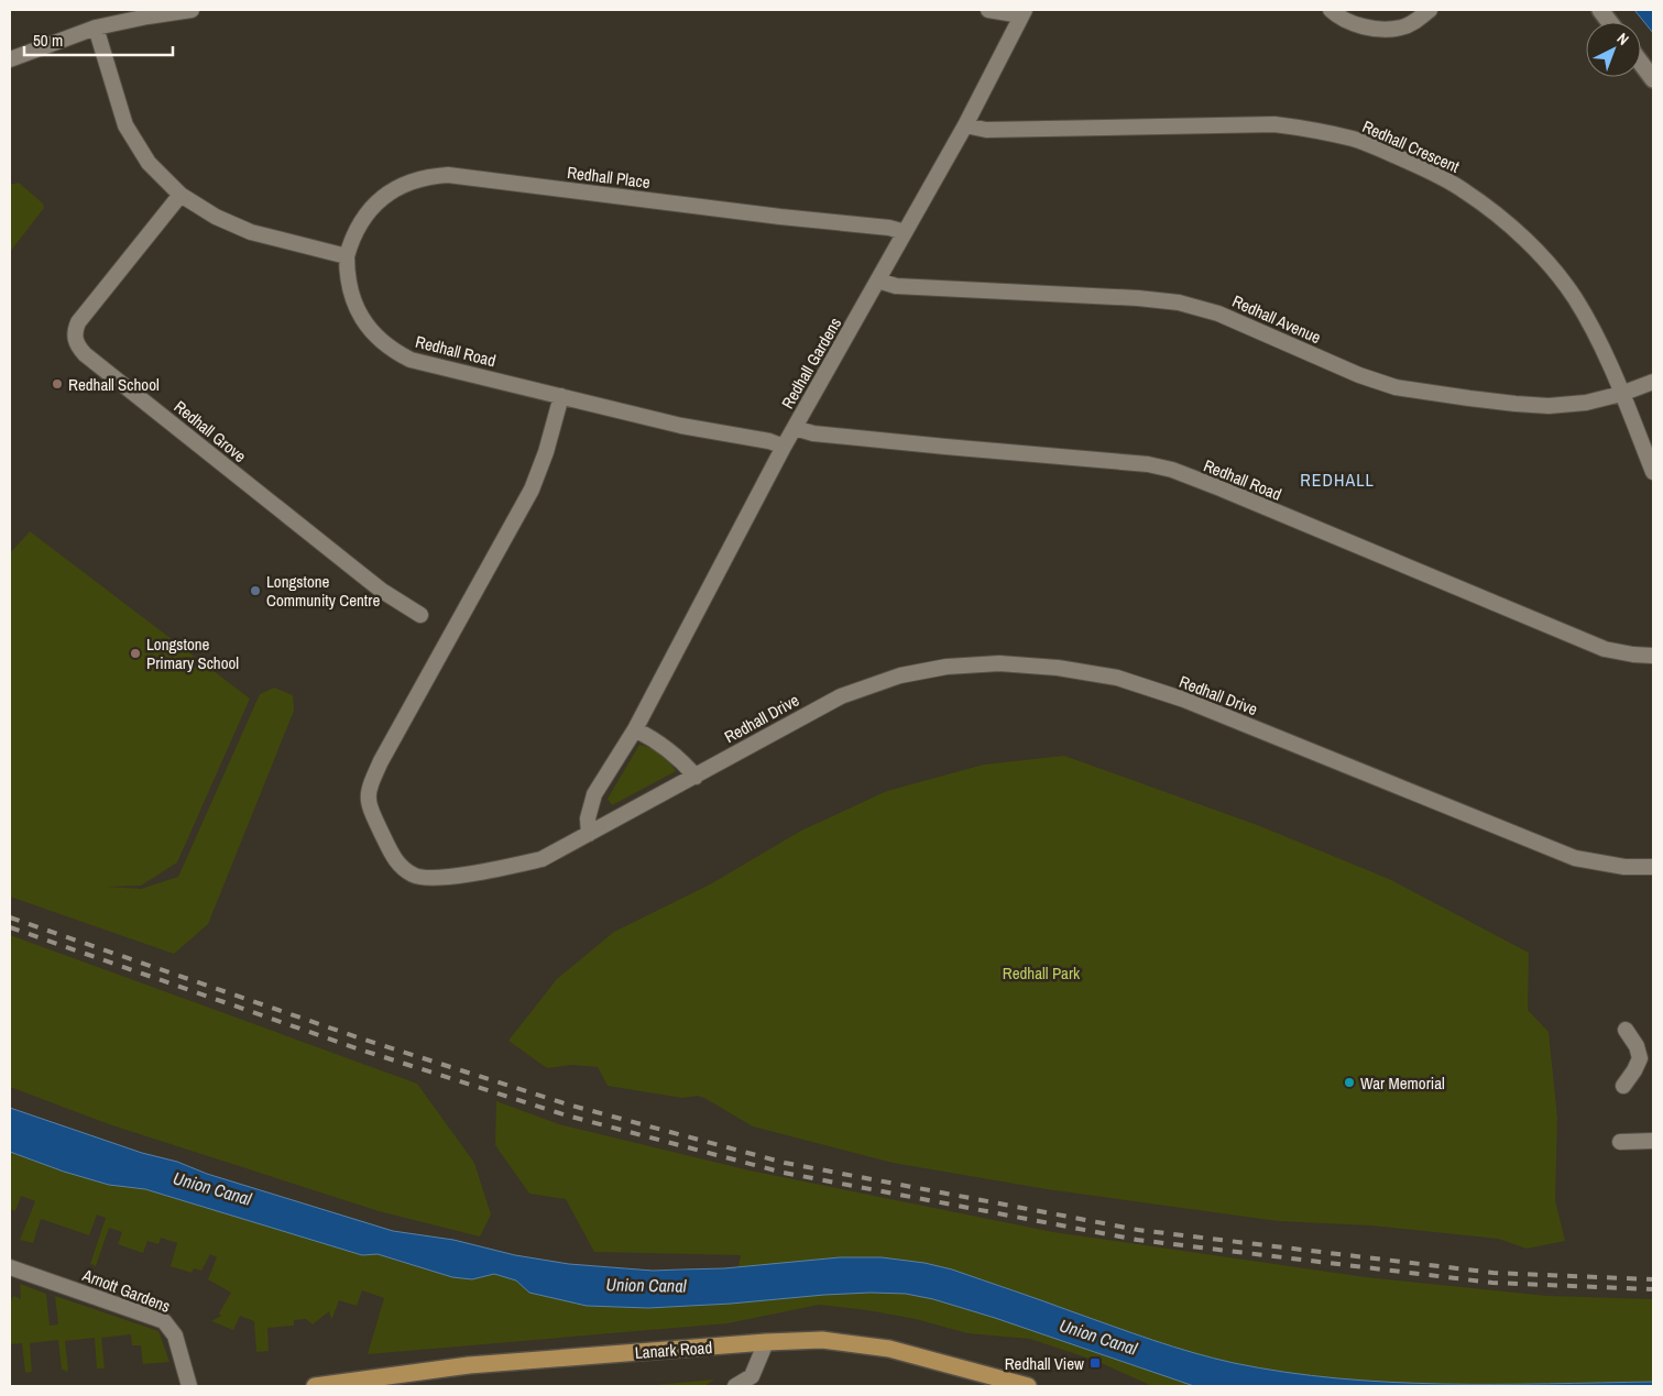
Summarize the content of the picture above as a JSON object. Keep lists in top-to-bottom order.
{
  "streets": {
    "main road": ["Lanark Road"],
    "street": [
      "Redhall Crescent",
      "Redhall Place",
      "Redhall Avenue",
      "Redhall Road",
      "Redhall Gardens",
      "Redhall Grove",
      "Redhall Drive",
      "Arnott Gardens"
    ]
  },
  "crossings": [
    ["Redhall Crescent", "Redhall Avenue"],
    ["Redhall Crescent", "Redhall Gardens"],
    ["Redhall Place", "Redhall Road"],
    ["Redhall Place", "Redhall Gardens"],
    ["Redhall Avenue", "Redhall Gardens"],
    ["Redhall Road", "Redhall Gardens"],
    ["Redhall Road", "Redhall Drive"],
    ["Redhall Gardens", "Redhall Drive"]
  ],
  "districts": ["REDHALL"],
  "water": ["Union Canal"],
  "parks": ["Redhall Park"],
  "places": {
    "other": [
      "Redhall School",
      "Longstone Community Centre",
      "Longstone Primary School",
      "War Memorial"
    ],
    "transit": ["Redhall View"]
  },
  "scale_bar": "50 m",
  "north": "top right"
}
